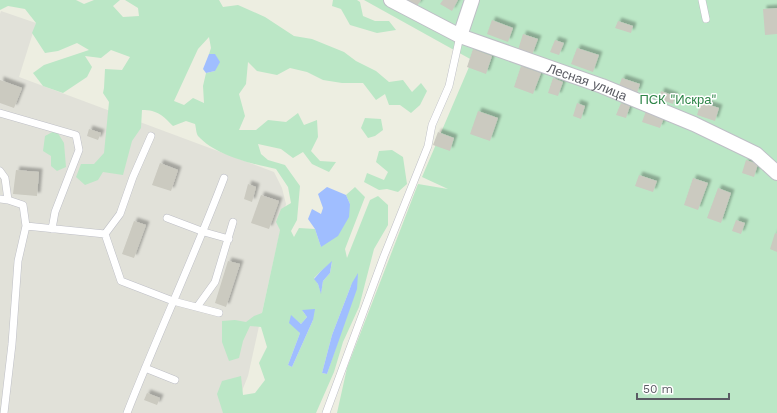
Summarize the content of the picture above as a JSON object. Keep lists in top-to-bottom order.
{
  "streets": {
    "street": ["Лесная улица"]
  },
  "parks": ["ПСК \"Искра\""],
  "scale_bar": "50 m"
}
